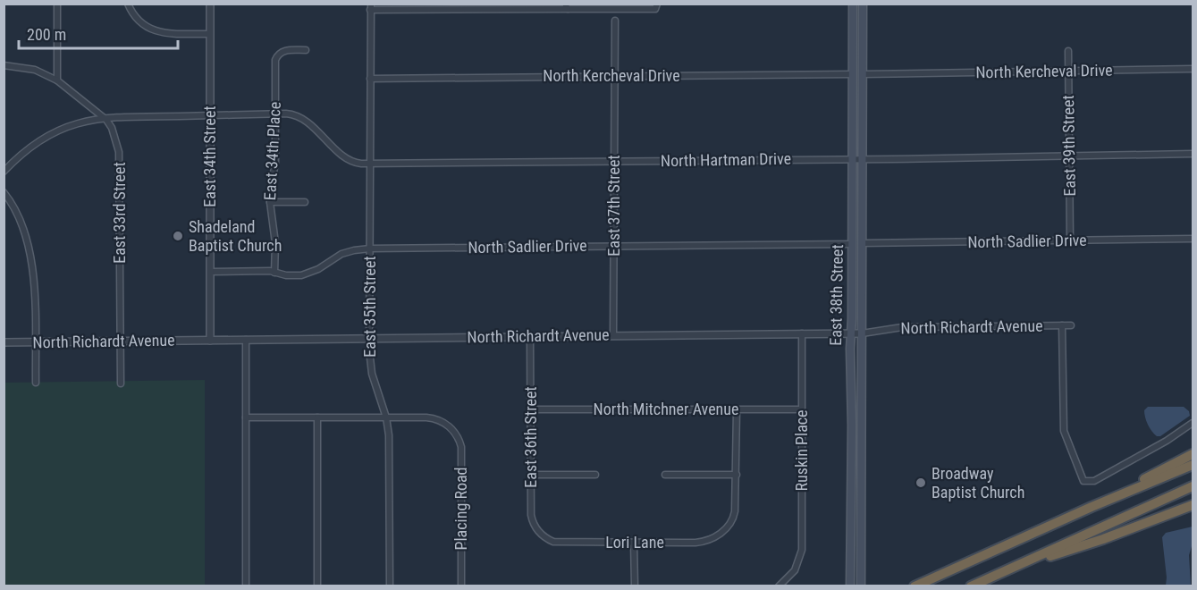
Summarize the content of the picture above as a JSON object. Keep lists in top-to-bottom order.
{
  "streets": {
    "main road": ["East 38th Street"],
    "street": [
      "North Kercheval Drive",
      "East 39th Street",
      "East 34th Place",
      "East 34th Street",
      "North Hartman Drive",
      "East 37th Street",
      "East 33rd Street",
      "North Sadlier Drive",
      "East 35th Street",
      "North Richardt Avenue",
      "North Mitchner Avenue",
      "East 36th Street",
      "Ruskin Place",
      "Placing Road",
      "Lori Lane"
    ]
  },
  "crossings": [
    ["North Kercheval Drive", "East 39th Street"],
    ["North Kercheval Drive", "East 37th Street"],
    ["North Kercheval Drive", "East 38th Street"],
    ["North Kercheval Drive", "East 35th Street"],
    ["East 39th Street", "North Hartman Drive"],
    ["East 39th Street", "North Sadlier Drive"],
    ["East 34th Place", "North Hartman Drive"],
    ["East 34th Place", "North Sadlier Drive"],
    ["East 34th Street", "North Hartman Drive"],
    ["East 34th Street", "North Sadlier Drive"],
    ["East 34th Street", "North Richardt Avenue"],
    ["North Hartman Drive", "East 37th Street"],
    ["North Hartman Drive", "East 33rd Street"],
    ["North Hartman Drive", "East 38th Street"],
    ["North Hartman Drive", "East 35th Street"],
    ["East 37th Street", "North Sadlier Drive"],
    ["East 37th Street", "North Richardt Avenue"],
    ["East 33rd Street", "North Richardt Avenue"],
    ["North Sadlier Drive", "East 38th Street"],
    ["North Sadlier Drive", "East 35th Street"],
    ["East 38th Street", "North Richardt Avenue"],
    ["East 35th Street", "North Richardt Avenue"],
    ["East 35th Street", "Placing Road"],
    ["North Richardt Avenue", "East 36th Street"],
    ["North Richardt Avenue", "Ruskin Place"],
    ["North Mitchner Avenue", "East 36th Street"],
    ["North Mitchner Avenue", "Ruskin Place"],
    ["East 36th Street", "Lori Lane"]
  ],
  "places": ["Shadeland Baptist Church", "Broadway Baptist Church"],
  "scale_bar": "200 m"
}
